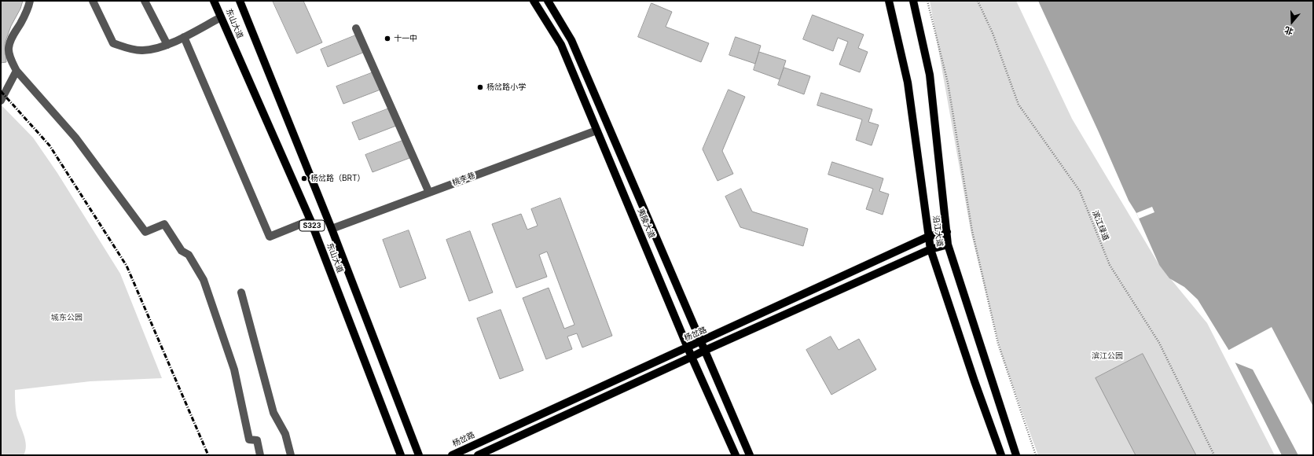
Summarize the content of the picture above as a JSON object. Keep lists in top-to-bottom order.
{
  "streets": {
    "main road": [
      "东山大道",
      "夷陵大道",
      "S323",
      "沿江大道",
      "杨岔路"
    ],
    "street": ["桃李巷"],
    "path": ["滨江绿道"]
  },
  "crossings": [
    ["东山大道", "桃李巷"],
    ["桃李巷", "夷陵大道"],
    ["夷陵大道", "杨岔路"],
    ["沿江大道", "杨岔路"]
  ],
  "parks": ["城东公园", "滨江公园"],
  "places": ["十一中", "杨岔路小学", "杨岔路（BRT）"],
  "north": "bottom"
}
